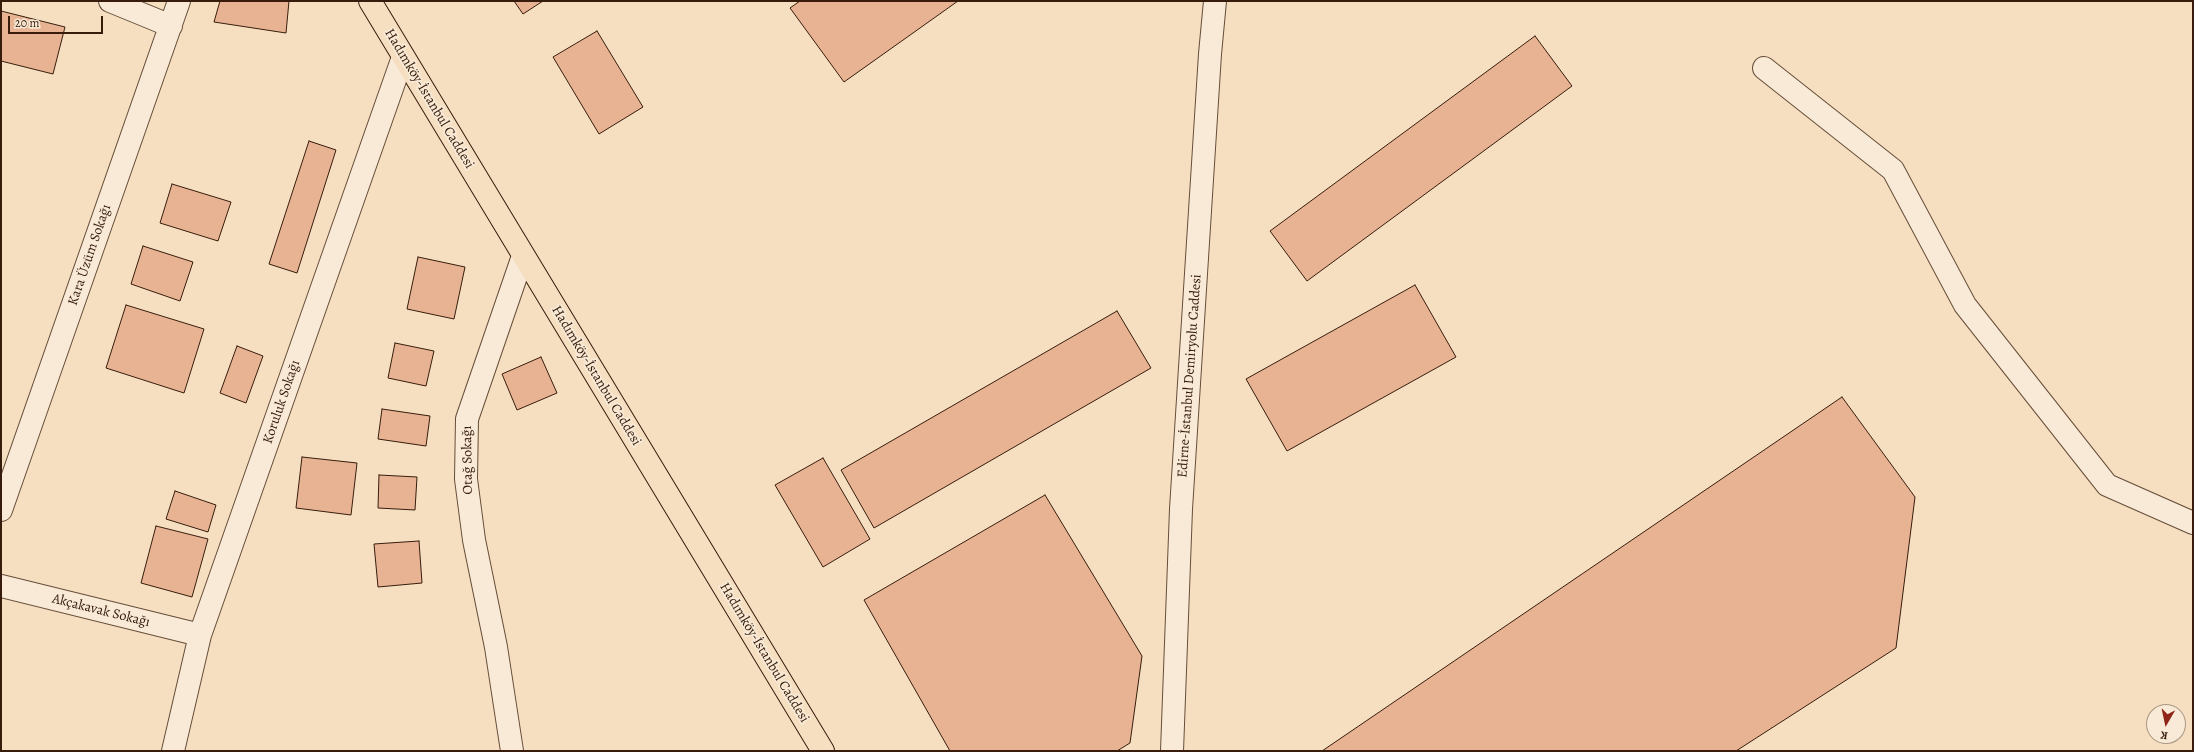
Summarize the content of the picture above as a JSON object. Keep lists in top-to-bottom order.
{
  "streets": {
    "main road": ["Hadımköy-İstanbul Caddesi"],
    "street": [
      "Kara Üzüm Sokağı",
      "Edirne-İstanbul Demiryolu Caddesi",
      "Koruluk Sokağı",
      "Otağ Sokağı",
      "Akçakavak Sokağı"
    ]
  },
  "crossings": [
    ["Hadımköy-İstanbul Caddesi", "Koruluk Sokağı"],
    ["Hadımköy-İstanbul Caddesi", "Otağ Sokağı"],
    ["Koruluk Sokağı", "Akçakavak Sokağı"]
  ],
  "scale_bar": "20 m",
  "north": "bottom"
}
